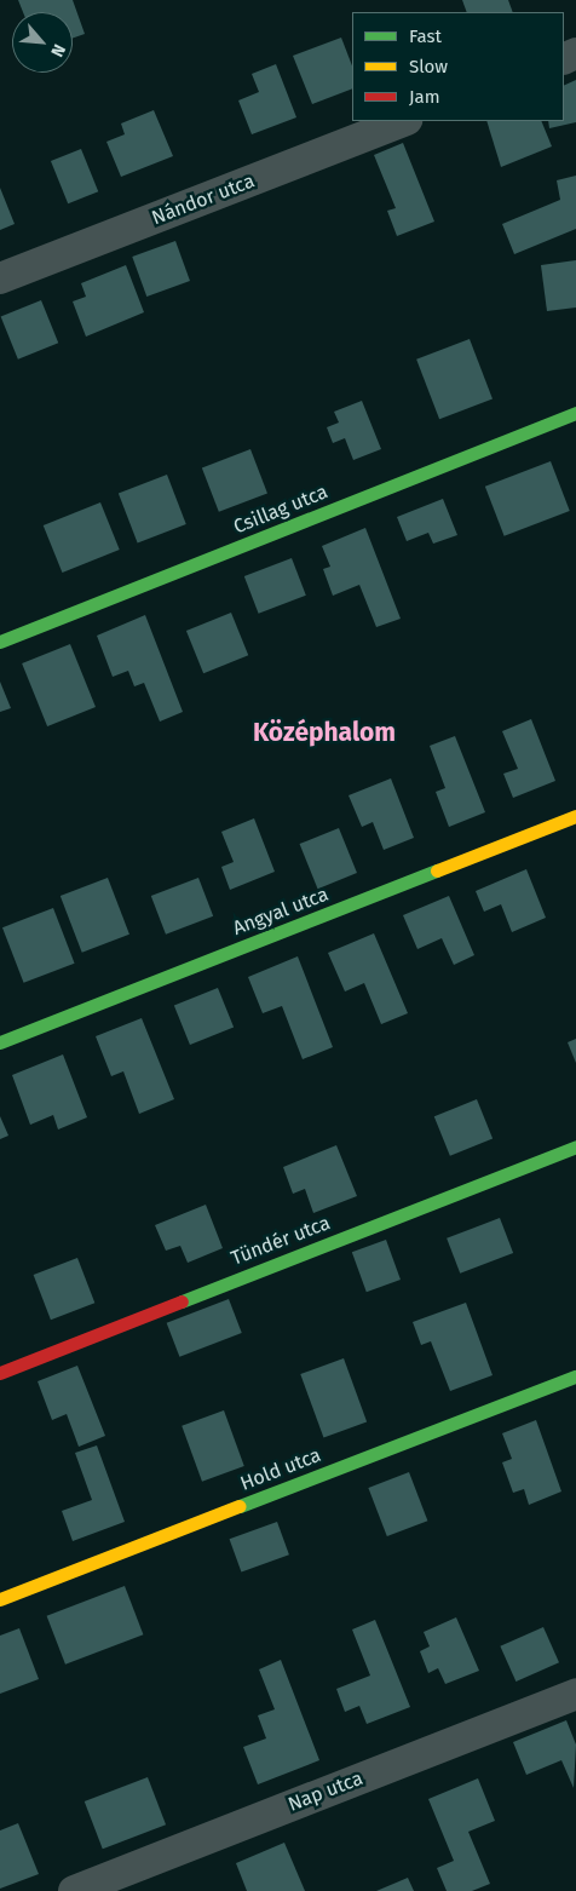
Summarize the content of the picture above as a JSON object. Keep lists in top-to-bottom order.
{
  "streets": {
    "street": [
      "Nándor utca",
      "Csillag utca",
      "Angyal utca",
      "Tündér utca",
      "Hold utca",
      "Nap utca"
    ]
  },
  "districts": ["Középhalom"],
  "legend": ["Fast", "Slow", "Jam"],
  "north": "bottom right"
}
